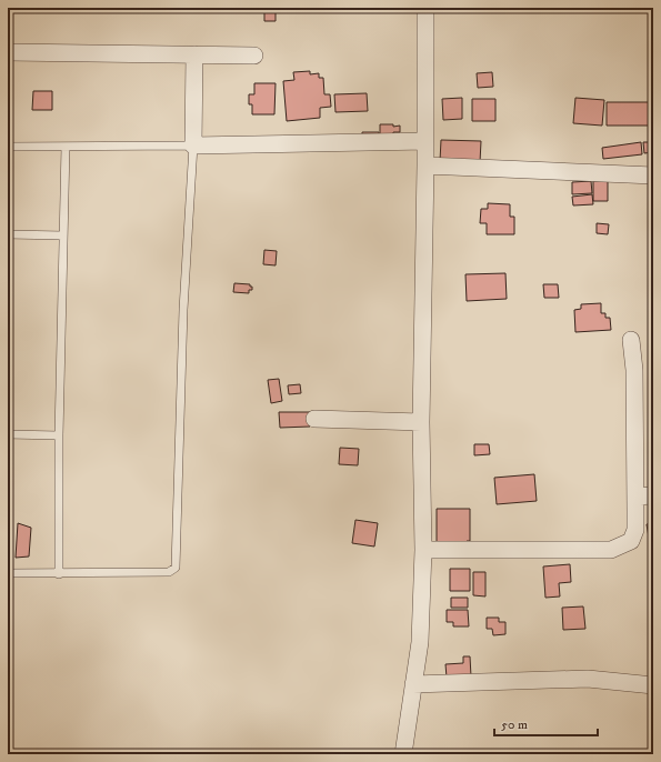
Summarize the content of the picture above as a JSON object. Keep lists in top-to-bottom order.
{
  "scale_bar": "50 m"
}
